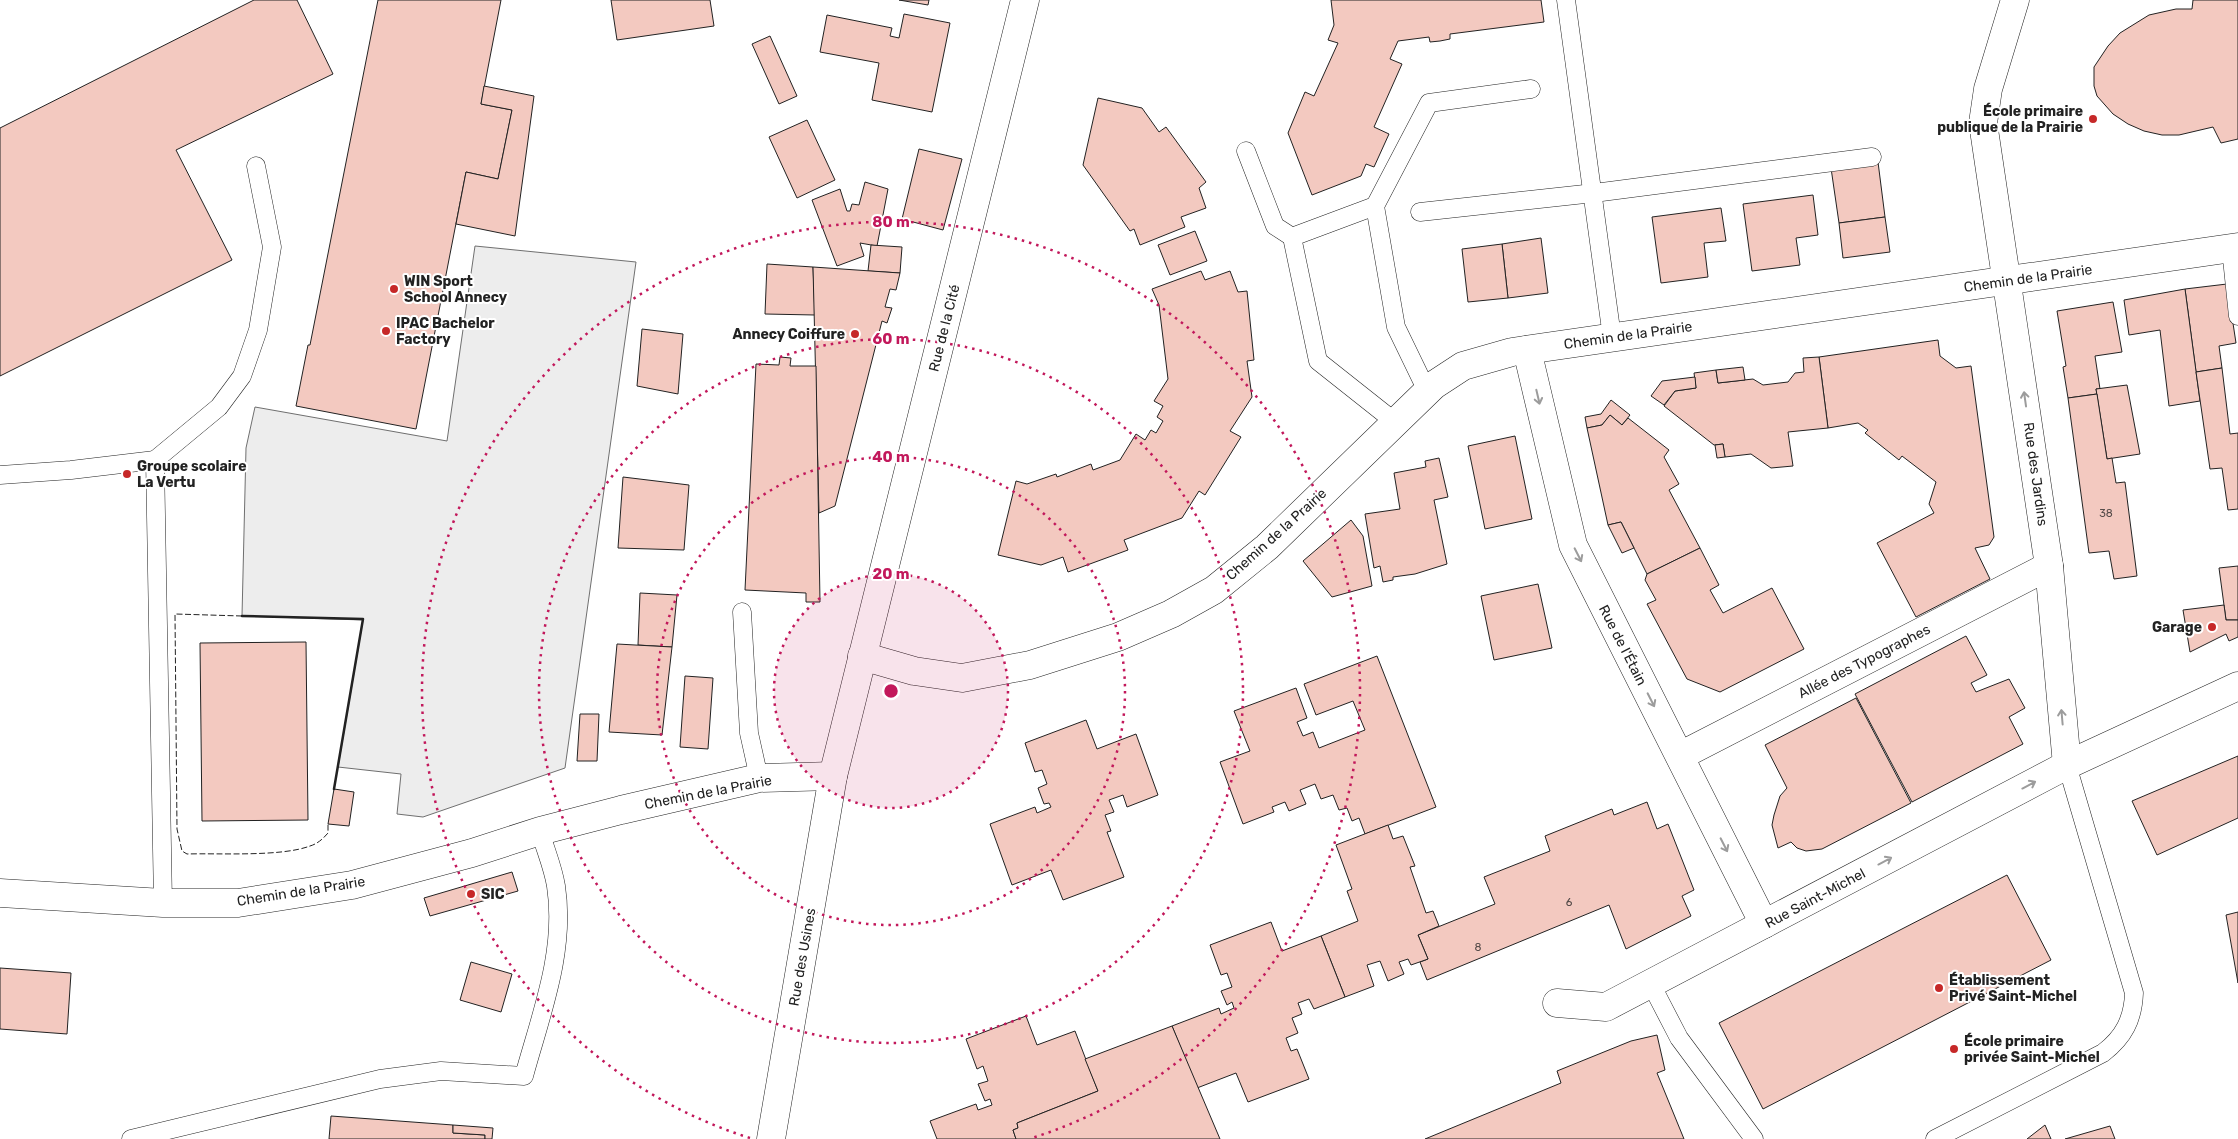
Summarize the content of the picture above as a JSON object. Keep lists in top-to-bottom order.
{
  "streets": {
    "street": [
      "Chemin de la Prairie",
      "Rue de la Cité",
      "Rue des Jardins",
      "Rue de l'Étain",
      "Allée des Typographes",
      "Rue Saint-Michel",
      "Rue des Usines"
    ]
  },
  "crossings": [
    ["Chemin de la Prairie", "Rue de la Cité"],
    ["Chemin de la Prairie", "Rue des Jardins"],
    ["Chemin de la Prairie", "Rue de l'Étain"],
    ["Chemin de la Prairie", "Rue des Usines"],
    ["Rue des Jardins", "Allée des Typographes"],
    ["Rue des Jardins", "Rue Saint-Michel"],
    ["Rue de l'Étain", "Allée des Typographes"],
    ["Rue de l'Étain", "Rue Saint-Michel"]
  ],
  "one_way": ["Rue des Jardins", "Rue de l'Étain", "Rue Saint-Michel"],
  "places": [
    "École primaire publique de la Prairie",
    "WIN Sport School Annecy",
    "IPAC Bachelor Factory",
    "Annecy Coiffure",
    "Groupe scolaire La Vertu",
    "Garage",
    "SIC",
    "Établissement Privé Saint-Michel",
    "École primaire privée Saint-Michel"
  ],
  "house_numbers": ["38", "6", "8"],
  "rings": [
    "80 m",
    "60 m",
    "40 m",
    "20 m"
  ]
}
